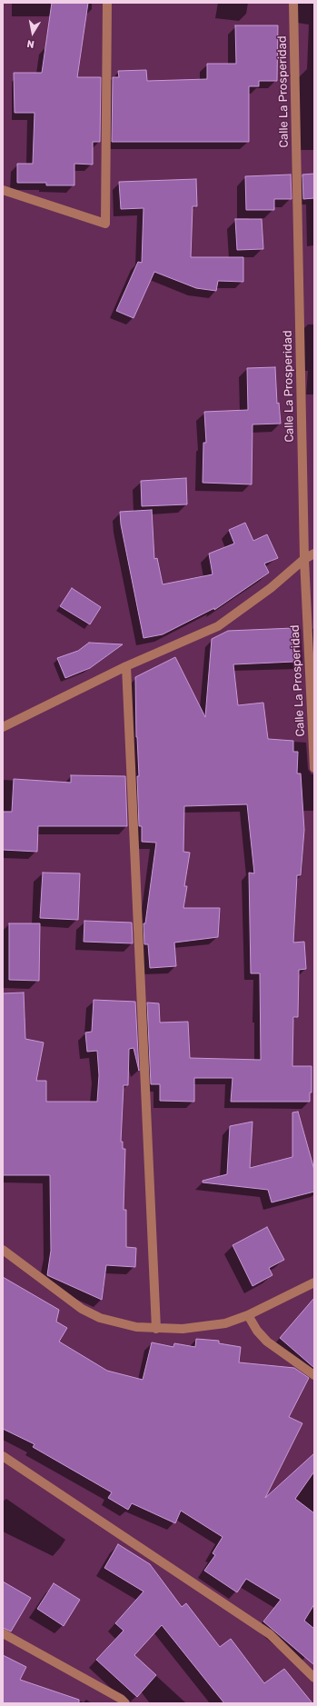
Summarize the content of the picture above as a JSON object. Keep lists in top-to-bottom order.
{
  "streets": {
    "street": ["Calle La Prosperidad"]
  },
  "north": "bottom"
}
